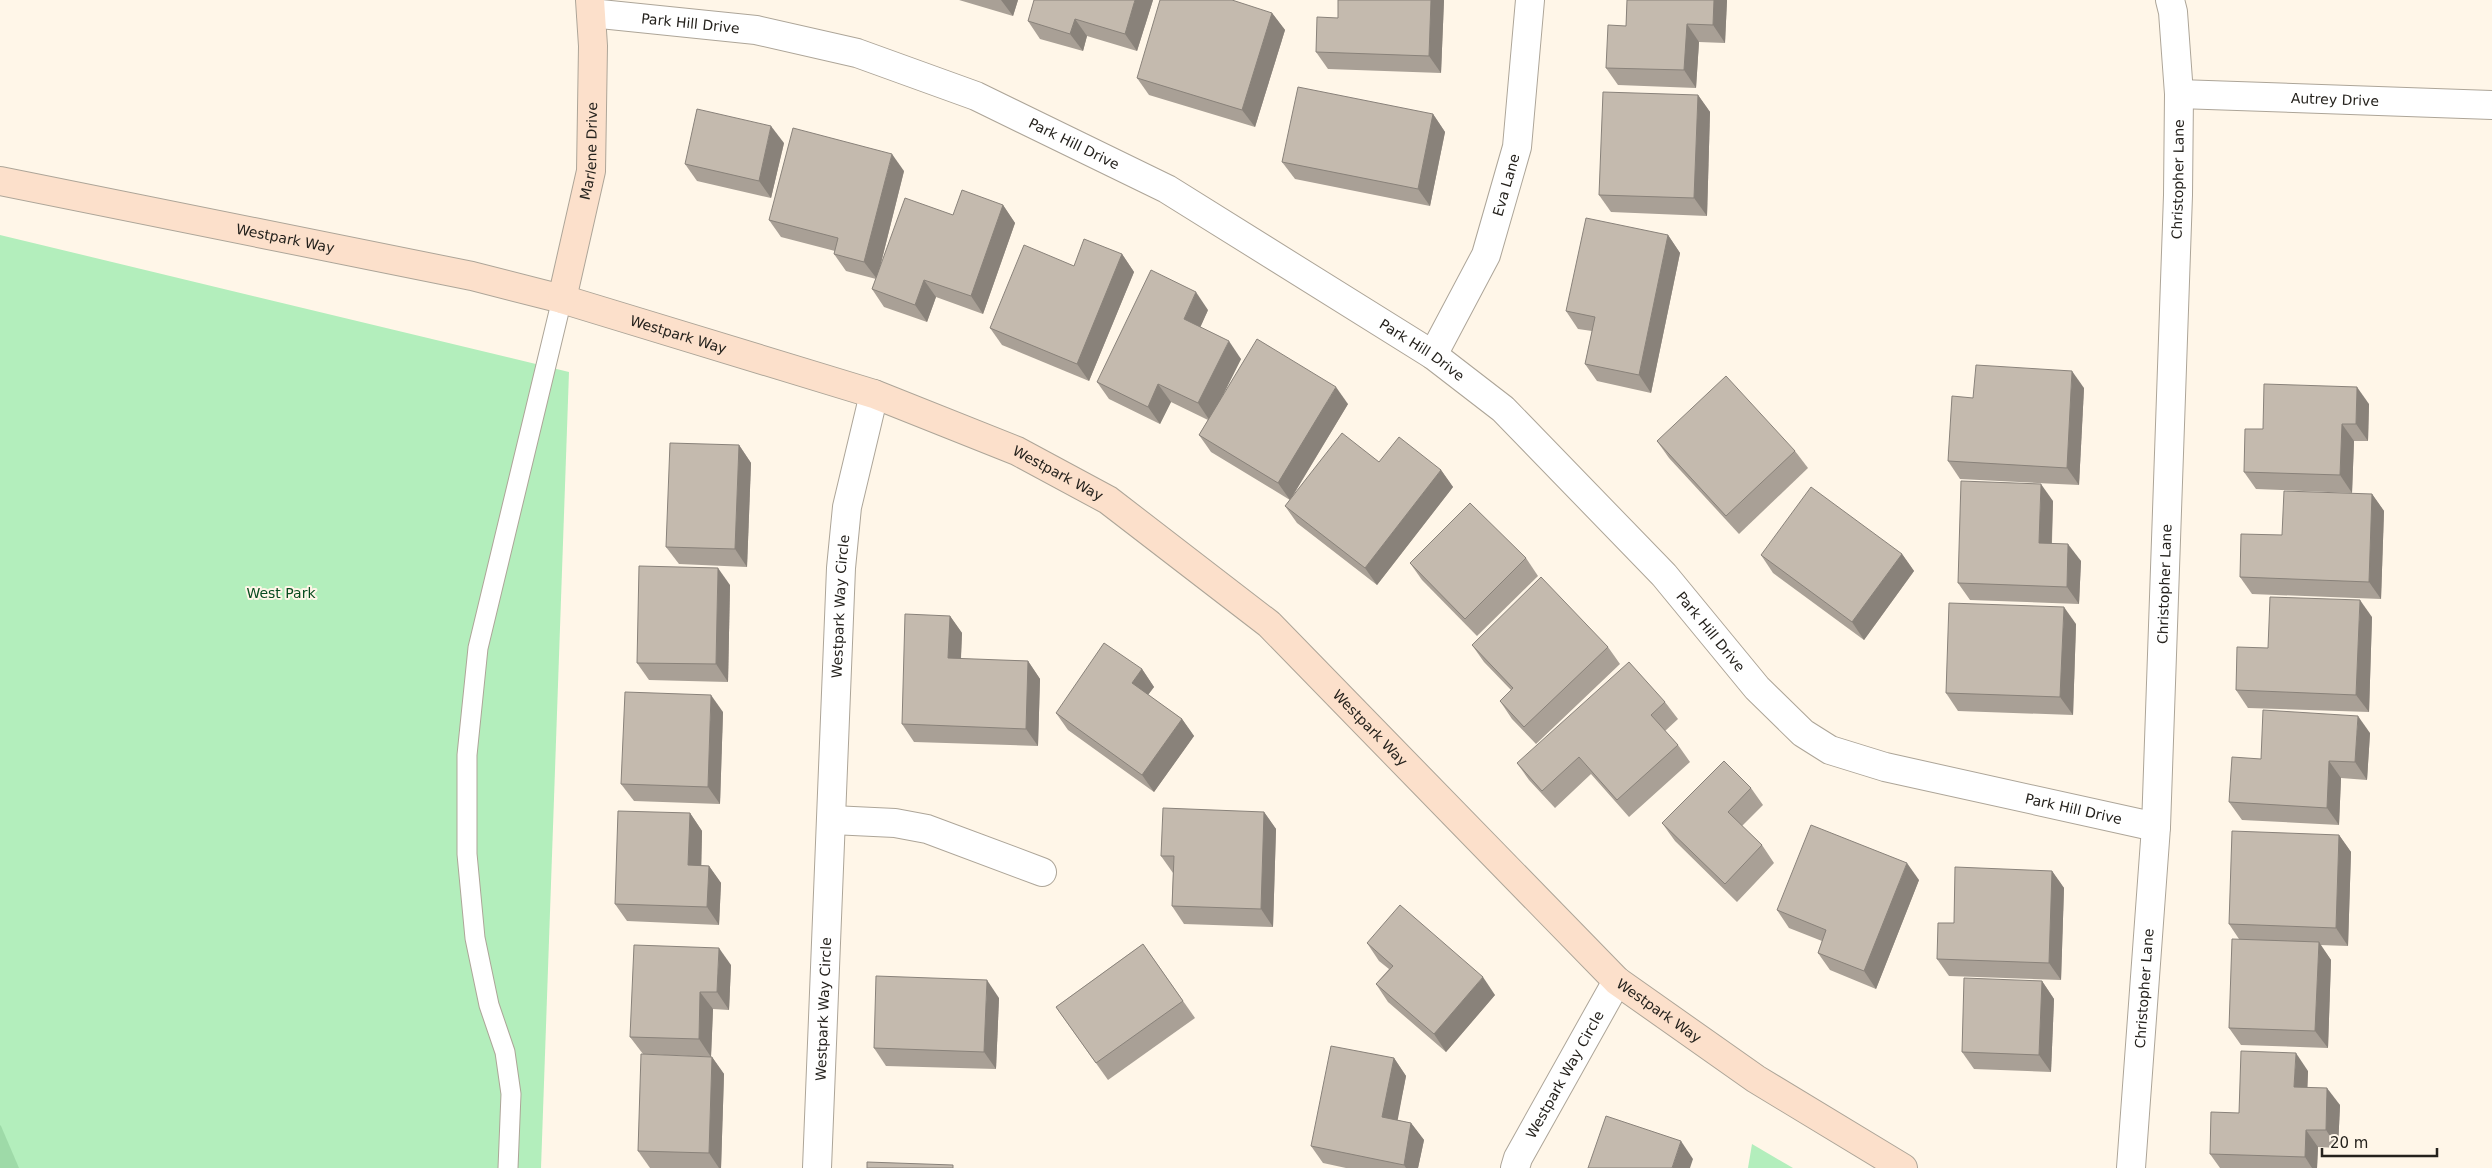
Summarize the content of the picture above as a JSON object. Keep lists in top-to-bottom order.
{
  "streets": {
    "main road": ["Marlene Drive", "Westpark Way"],
    "street": [
      "Park Hill Drive",
      "Autrey Drive",
      "Christopher Lane",
      "Eva Lane",
      "Westpark Way Circle"
    ]
  },
  "crossings": [
    ["Park Hill Drive", "Marlene Drive"],
    ["Park Hill Drive", "Christopher Lane"],
    ["Park Hill Drive", "Eva Lane"],
    ["Autrey Drive", "Christopher Lane"],
    ["Marlene Drive", "Westpark Way"],
    ["Westpark Way", "Westpark Way Circle"]
  ],
  "parks": ["West Park"],
  "scale_bar": "20 m"
}
